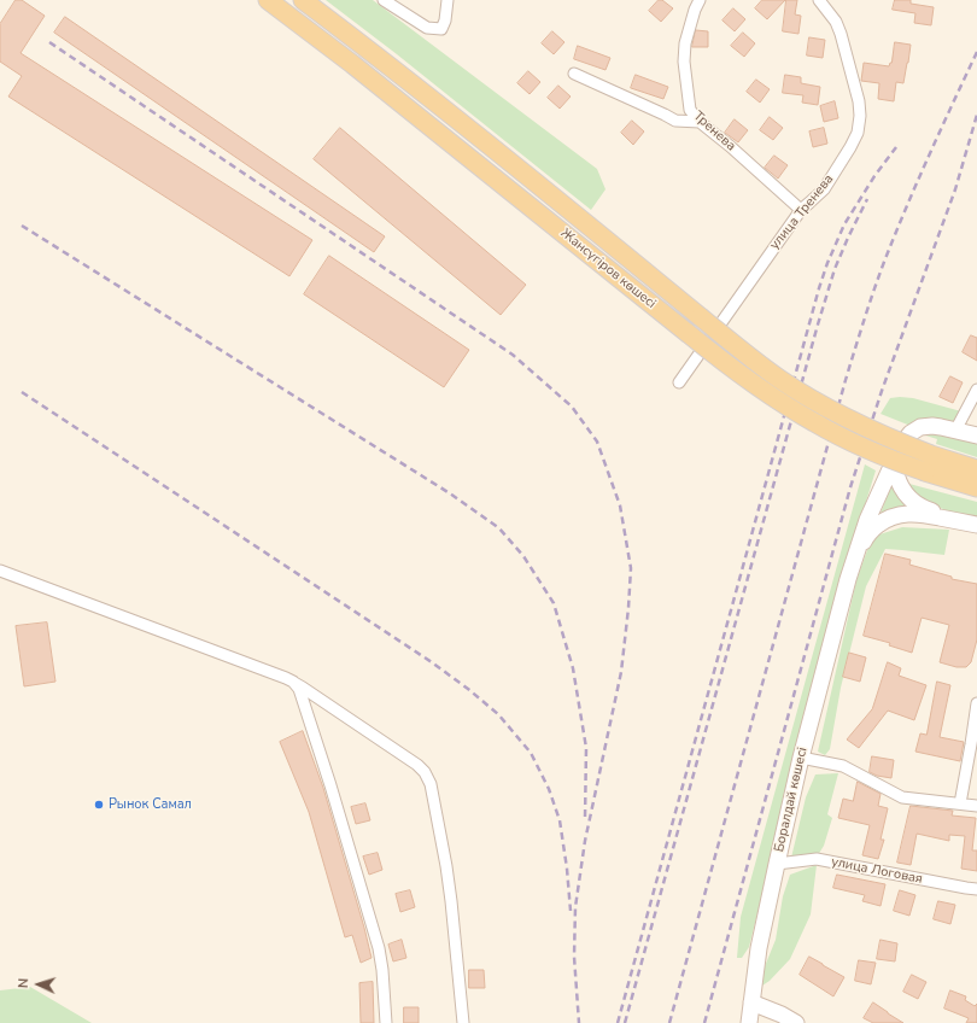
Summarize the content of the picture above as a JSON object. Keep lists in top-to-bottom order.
{
  "streets": {
    "main road": ["Жансүгіров көшесі", "Боралдай көшесі"],
    "street": ["Тренева", "улица Тренева", "улица Логовая"]
  },
  "crossings": [
    ["Тренева", "улица Тренева"],
    ["Боралдай көшесі", "улица Логовая"]
  ],
  "places": ["Рынок Самал"],
  "north": "left"
}
